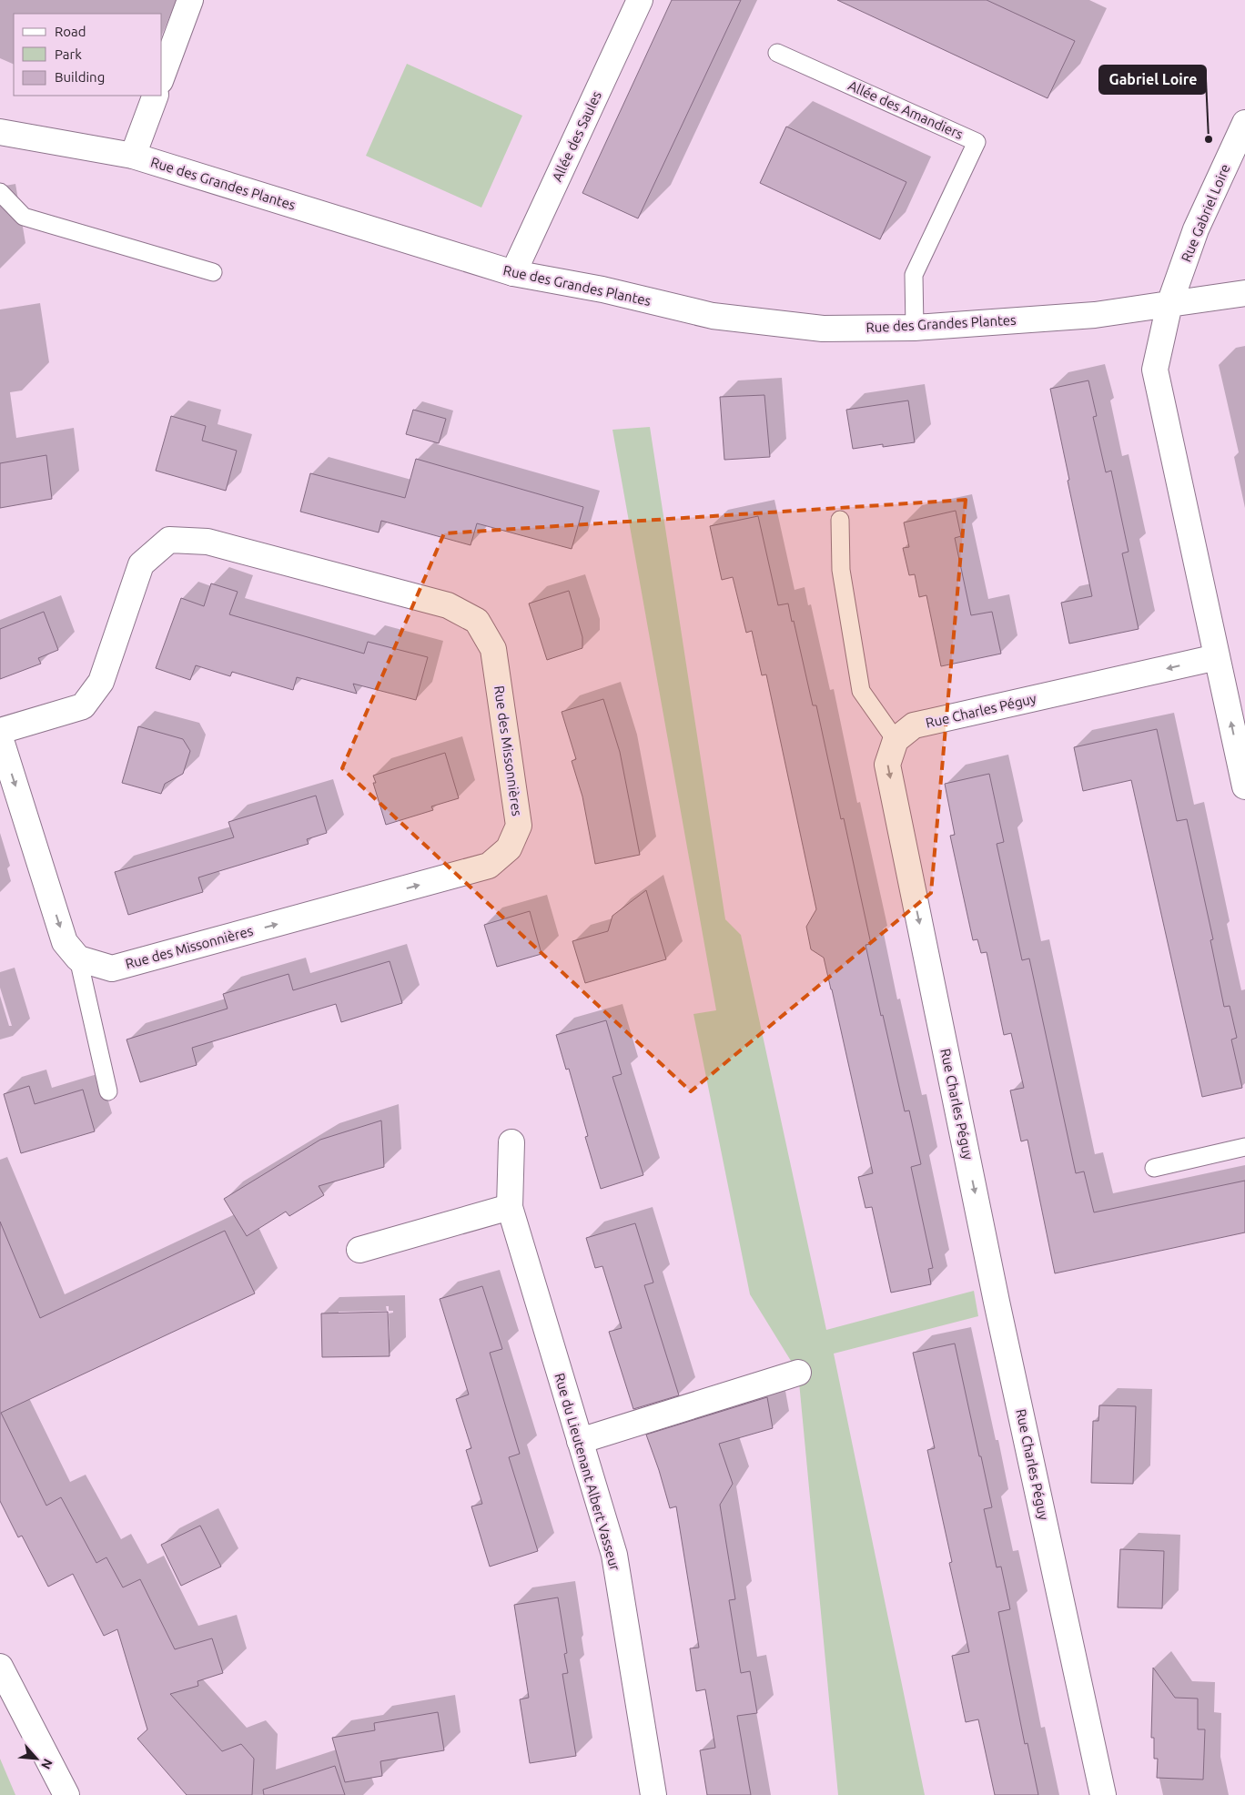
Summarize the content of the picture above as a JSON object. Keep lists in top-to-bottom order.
{
  "streets": {
    "street": [
      "Allée des Saules",
      "Rue des Grandes Plantes",
      "Rue Gabriel Loire",
      "Rue Charles Péguy",
      "Rue des Missonnières",
      "Rue du Lieutenant Albert Vasseur"
    ],
    "lane": ["Allée des Amandiers"]
  },
  "crossings": [
    ["Allée des Amandiers", "Rue des Grandes Plantes"],
    ["Allée des Saules", "Rue des Grandes Plantes"],
    ["Rue des Grandes Plantes", "Rue Gabriel Loire"]
  ],
  "one_way": ["Rue Charles Péguy"],
  "places": ["Gabriel Loire"],
  "legend": ["Road", "Park", "Building"],
  "north": "bottom right"
}
